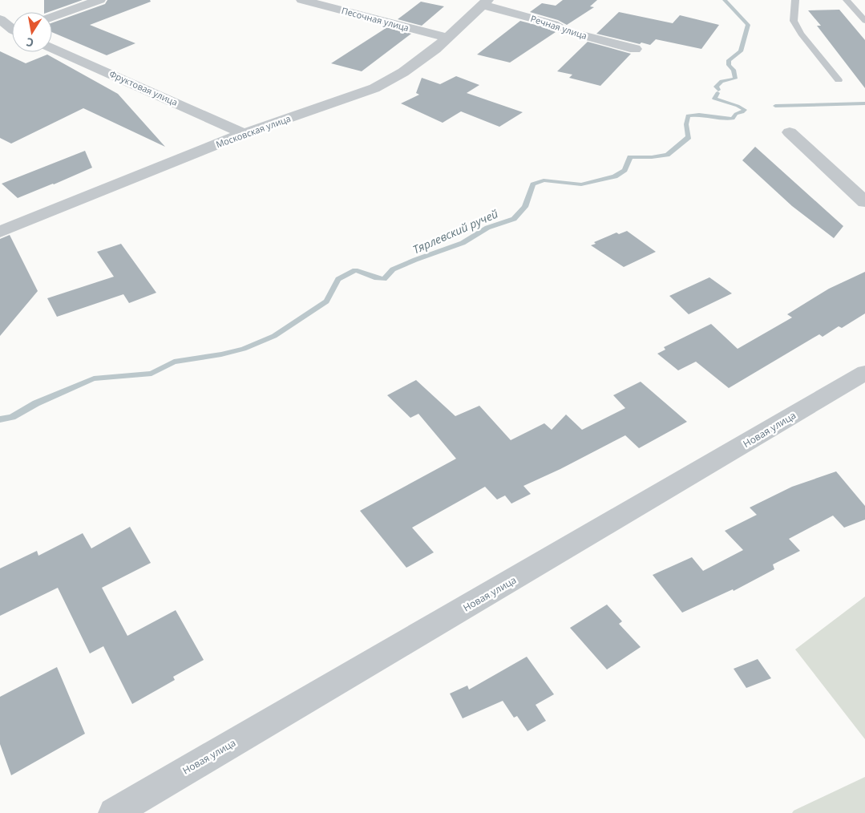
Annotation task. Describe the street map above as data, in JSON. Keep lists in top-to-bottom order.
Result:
{
  "streets": {
    "street": [
      "Песочная улица",
      "Речная улица",
      "Фруктовая улица",
      "Московская улица",
      "Новая улица"
    ]
  },
  "crossings": [
    ["Песочная улица", "Московская улица"],
    ["Речная улица", "Московская улица"],
    ["Фруктовая улица", "Московская улица"]
  ],
  "water": ["Тярлевский ручей"],
  "north": "bottom"
}
